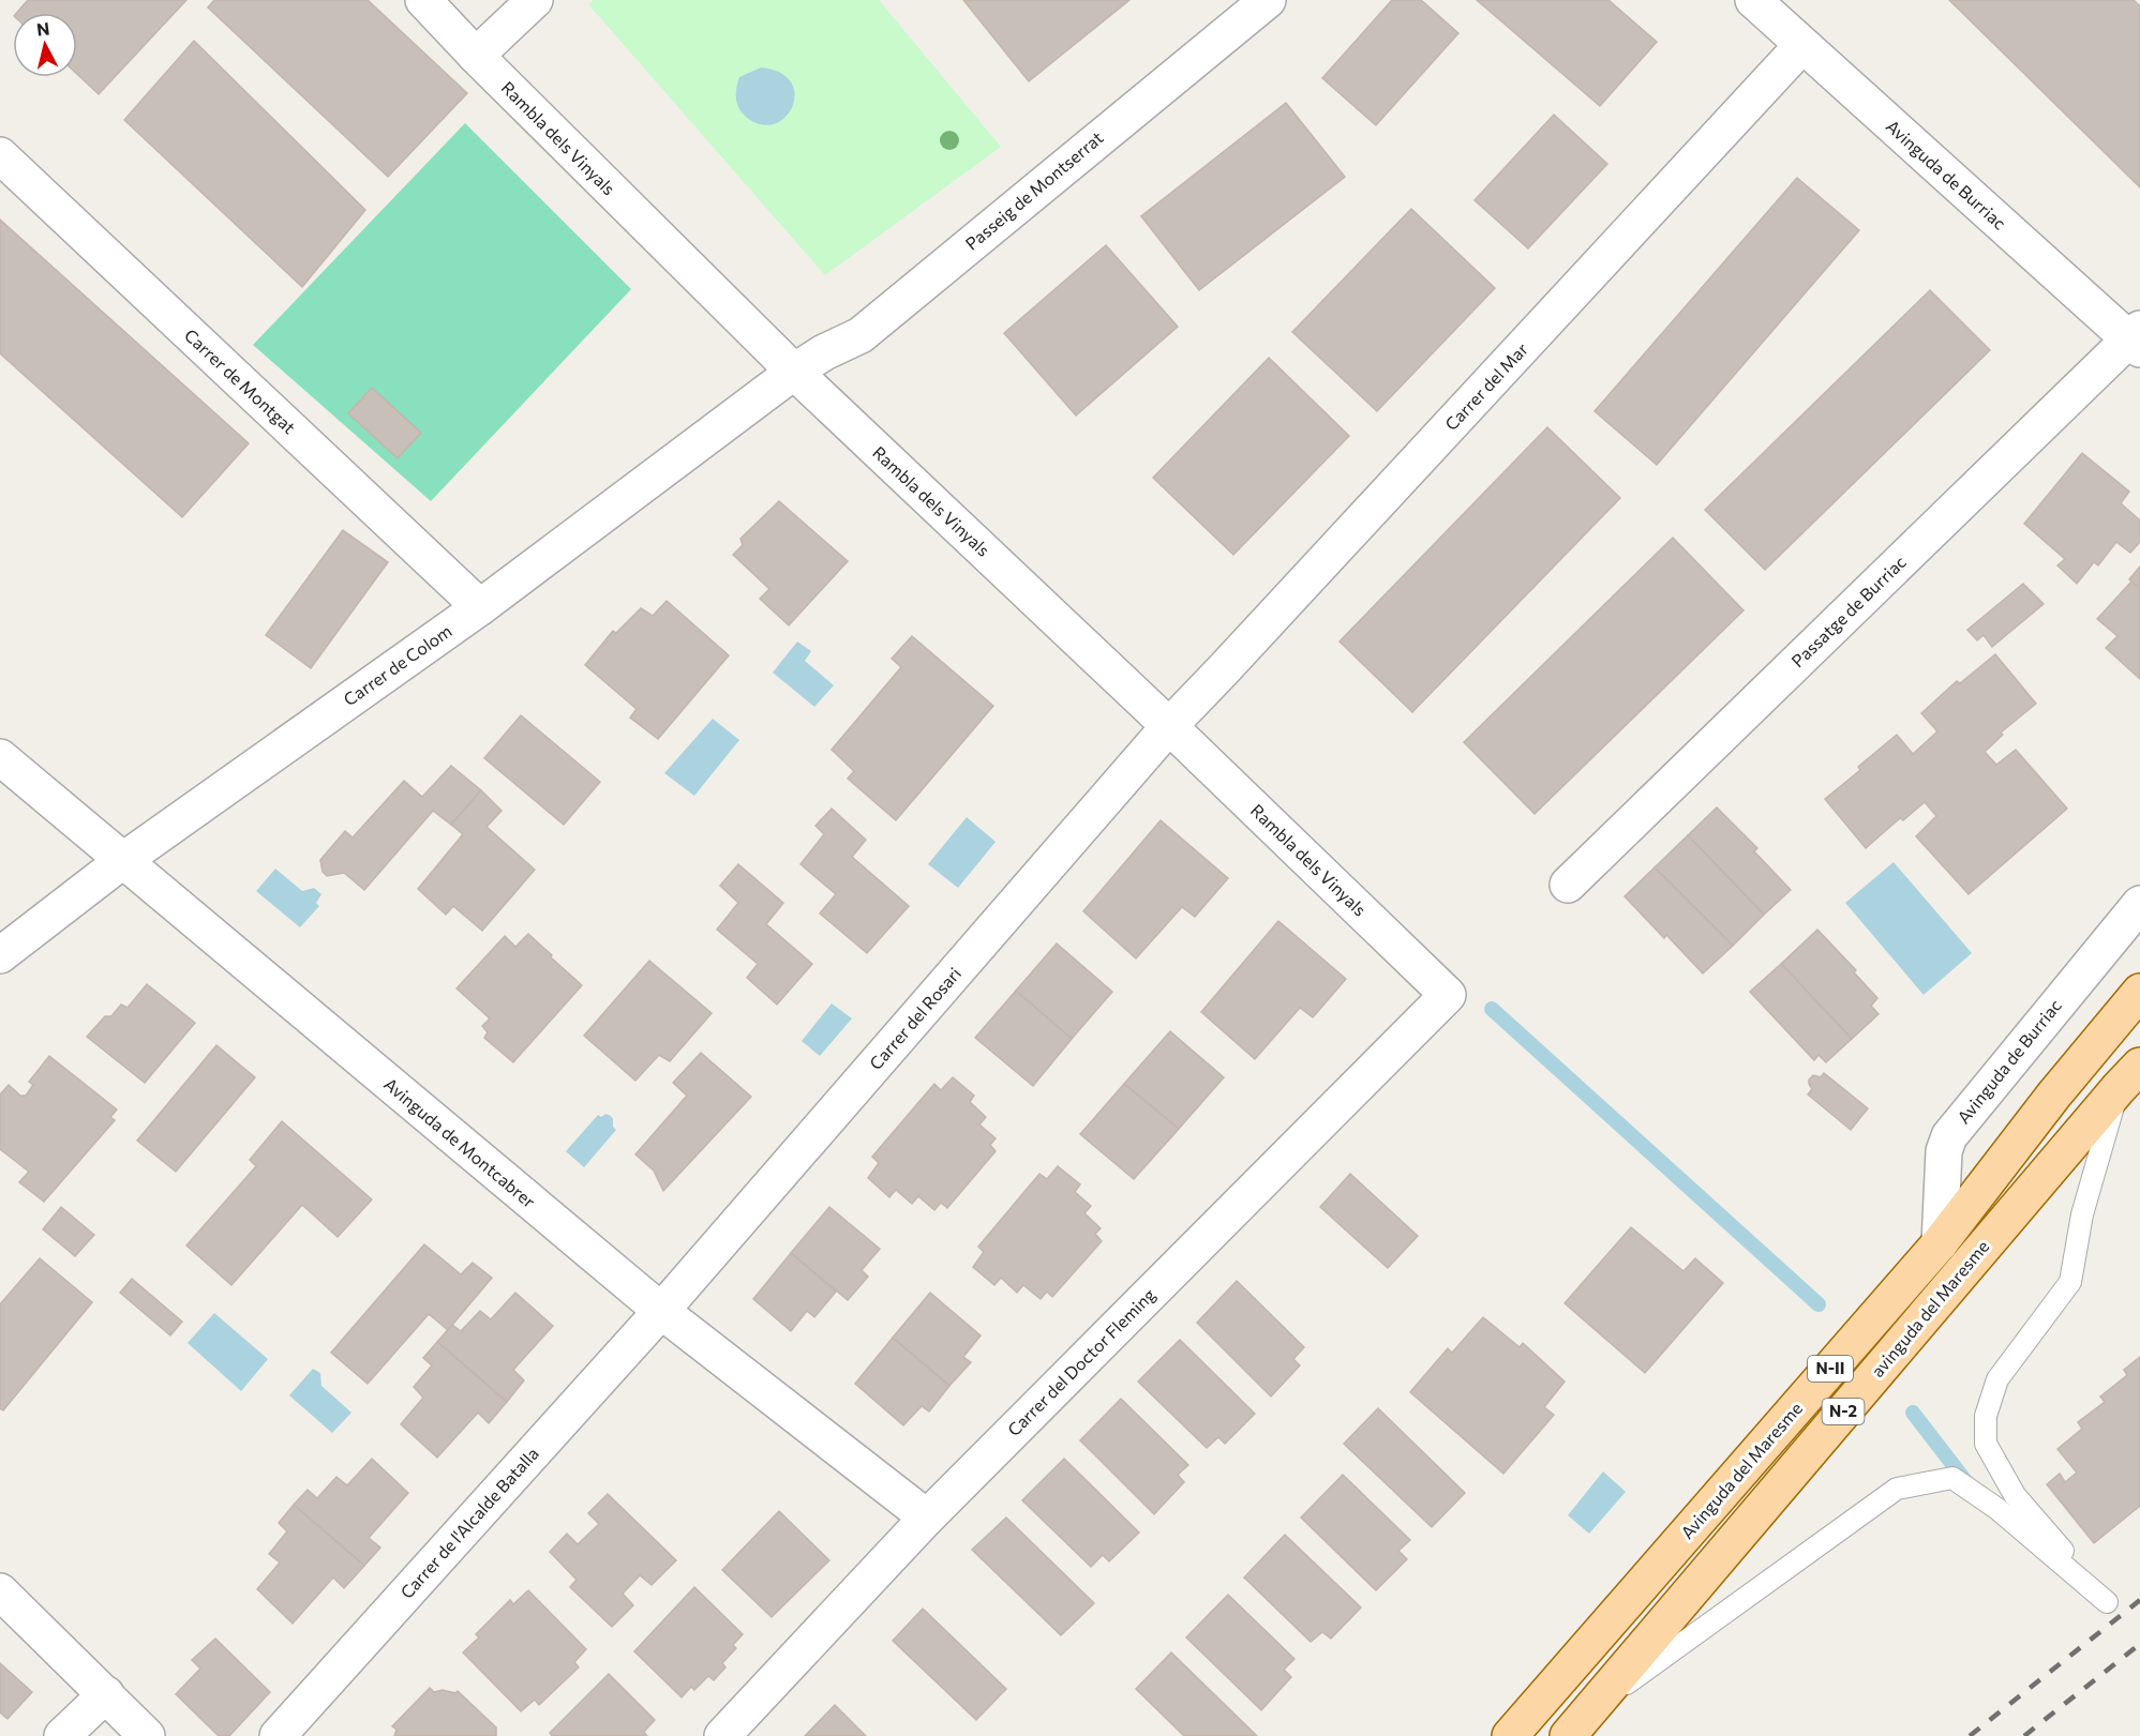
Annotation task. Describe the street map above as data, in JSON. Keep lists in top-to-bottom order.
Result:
{
  "streets": {
    "main road": [
      "avinguda del Maresme",
      "N-II",
      "N-2",
      "Avinguda del Maresme"
    ],
    "street": [
      "Rambla dels Vinyals",
      "Avinguda de Burriac",
      "Passeig de Montserrat",
      "Carrer de Montgat",
      "Carrer del Mar",
      "Passatge de Burriac",
      "Carrer de Colom",
      "Carrer del Rosari",
      "Avinguda de Montcabrer",
      "Carrer del Doctor Fleming",
      "Carrer de l'Alcalde Batalla"
    ]
  },
  "crossings": [
    ["Rambla dels Vinyals", "Passeig de Montserrat"],
    ["Rambla dels Vinyals", "Carrer del Mar"],
    ["Rambla dels Vinyals", "Carrer de Colom"],
    ["Rambla dels Vinyals", "Carrer del Rosari"],
    ["Rambla dels Vinyals", "Carrer del Doctor Fleming"],
    ["Avinguda de Burriac", "Carrer del Mar"],
    ["Avinguda de Burriac", "Passatge de Burriac"],
    ["Avinguda de Burriac", "Avinguda del Maresme"],
    ["Passeig de Montserrat", "Carrer de Colom"],
    ["Carrer de Montgat", "Carrer de Colom"],
    ["Carrer del Mar", "Carrer del Rosari"],
    ["Carrer de Colom", "Avinguda de Montcabrer"],
    ["Carrer del Rosari", "Avinguda de Montcabrer"],
    ["Carrer del Rosari", "Carrer de l'Alcalde Batalla"],
    ["Avinguda de Montcabrer", "Carrer del Doctor Fleming"],
    ["Avinguda de Montcabrer", "Carrer de l'Alcalde Batalla"]
  ],
  "north": "top"
}
